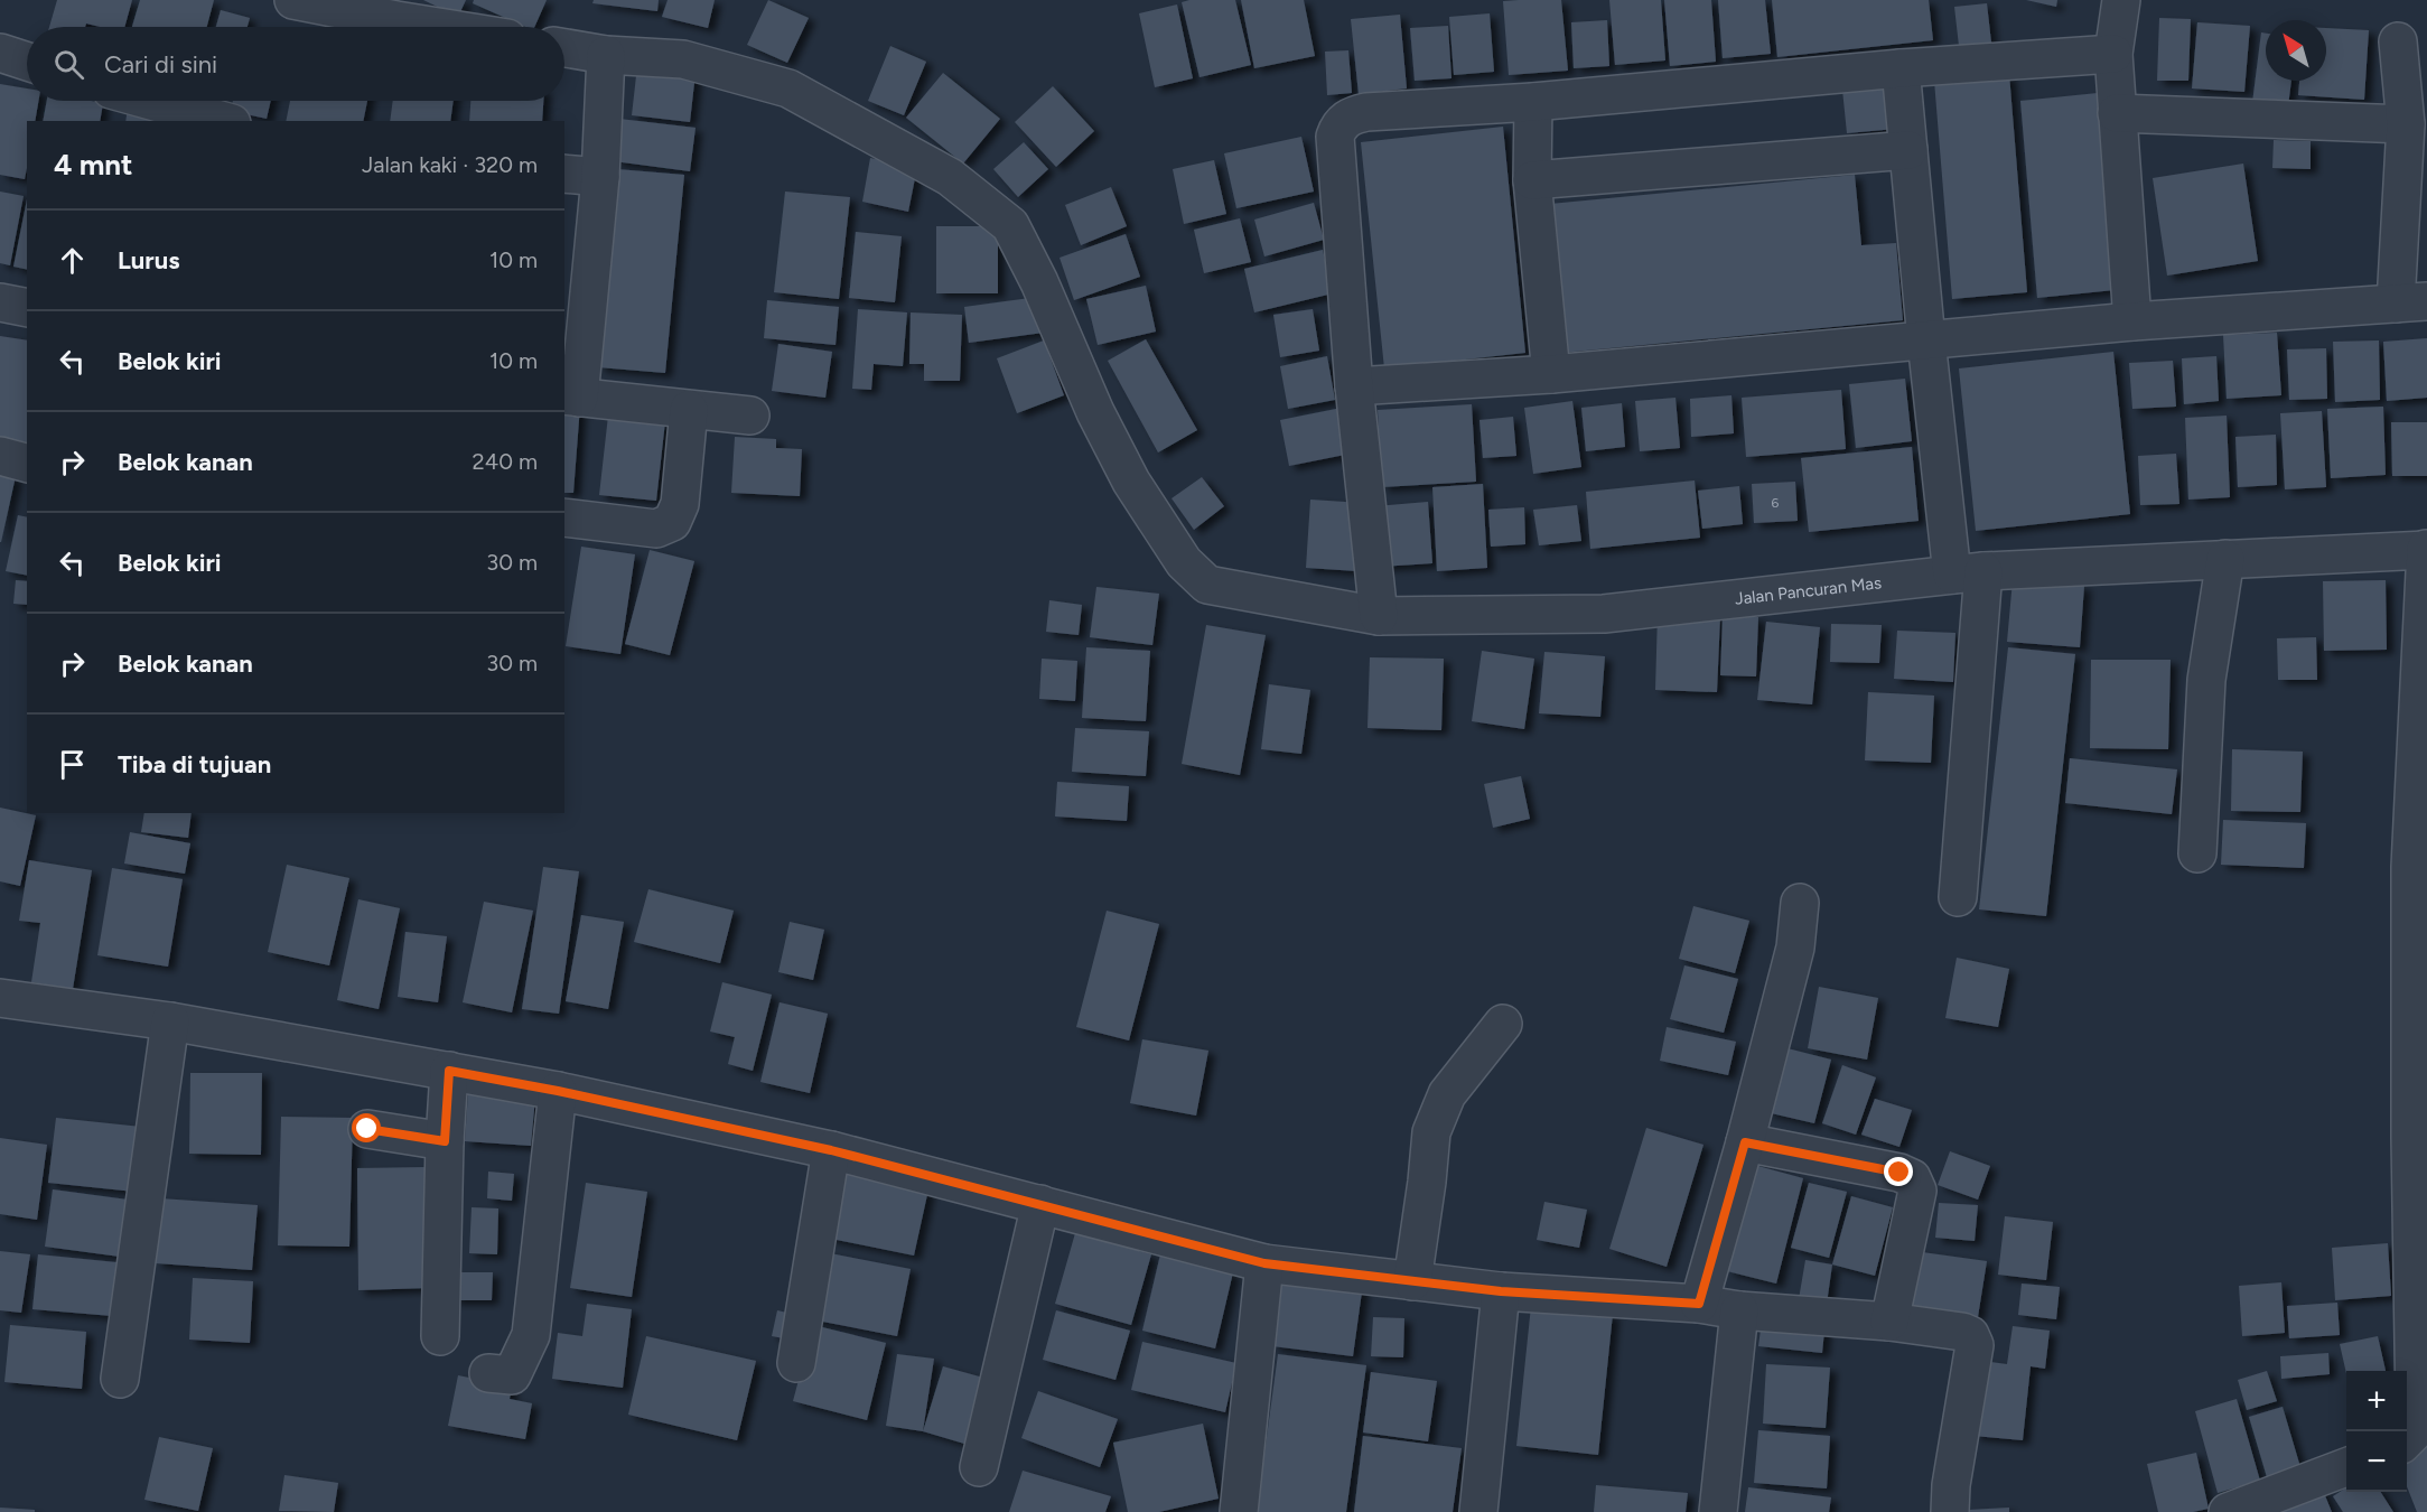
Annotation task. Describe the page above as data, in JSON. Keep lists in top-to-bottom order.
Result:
{
  "streets": {
    "street": ["Jalan Pancuran Mas"]
  },
  "house_numbers": ["6"],
  "north": "top left",
  "page": {
    "search": "Cari di sini",
    "heading": ["4 mnt", "Jalan kaki · 320 m"],
    "list": [
      ["Lurus", "10 m"],
      ["Belok kiri", "10 m"],
      ["Belok kanan", "240 m"],
      ["Belok kiri", "30 m"],
      ["Belok kanan", "30 m"],
      "Tiba di tujuan"
    ],
    "map_buttons": ["+", "−"]
  }
}
